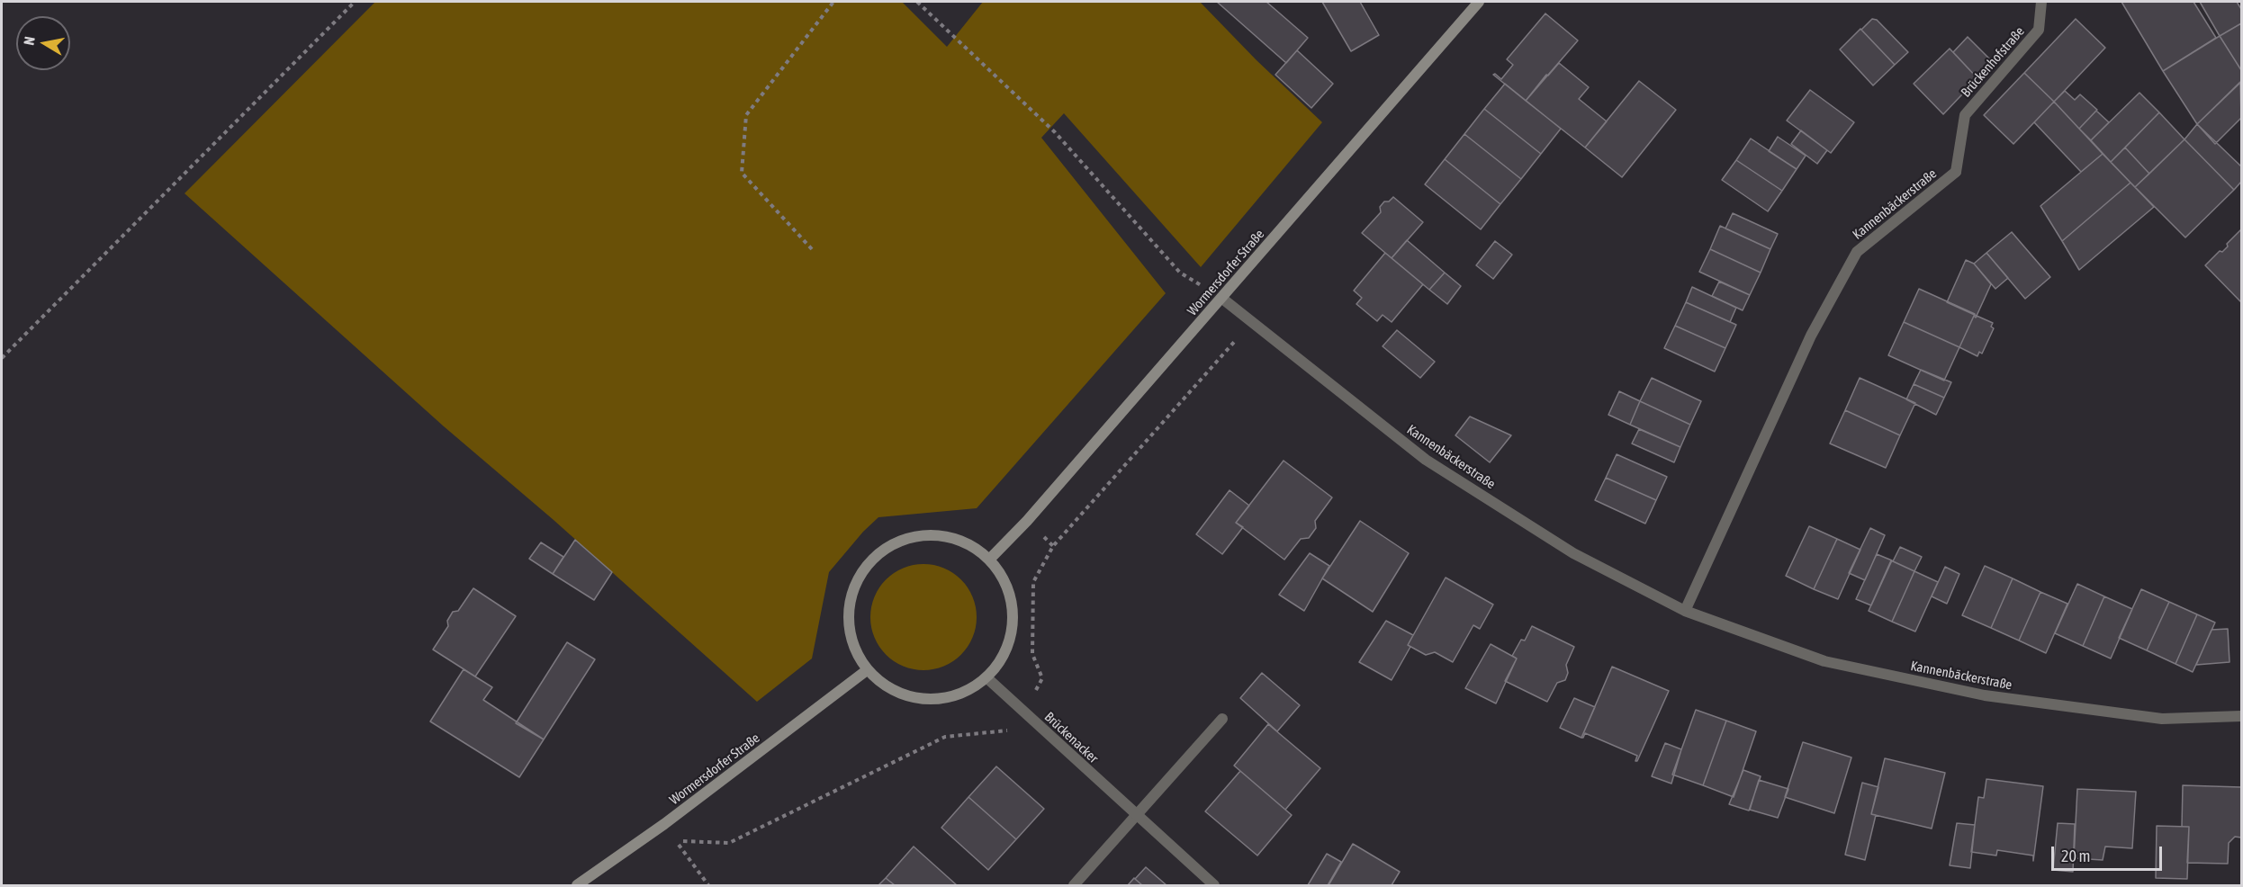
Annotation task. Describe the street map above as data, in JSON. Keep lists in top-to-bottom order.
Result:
{
  "streets": {
    "main road": ["Wormersdorfer Straße"],
    "street": ["Brückenhofstraße", "Kannenbäckerstraße", "Brückenacker"]
  },
  "crossings": [
    ["Brückenhofstraße", "Kannenbäckerstraße"],
    ["Kannenbäckerstraße", "Wormersdorfer Straße"],
    ["Wormersdorfer Straße", "Brückenacker"]
  ],
  "scale_bar": "20 m",
  "north": "left"
}
